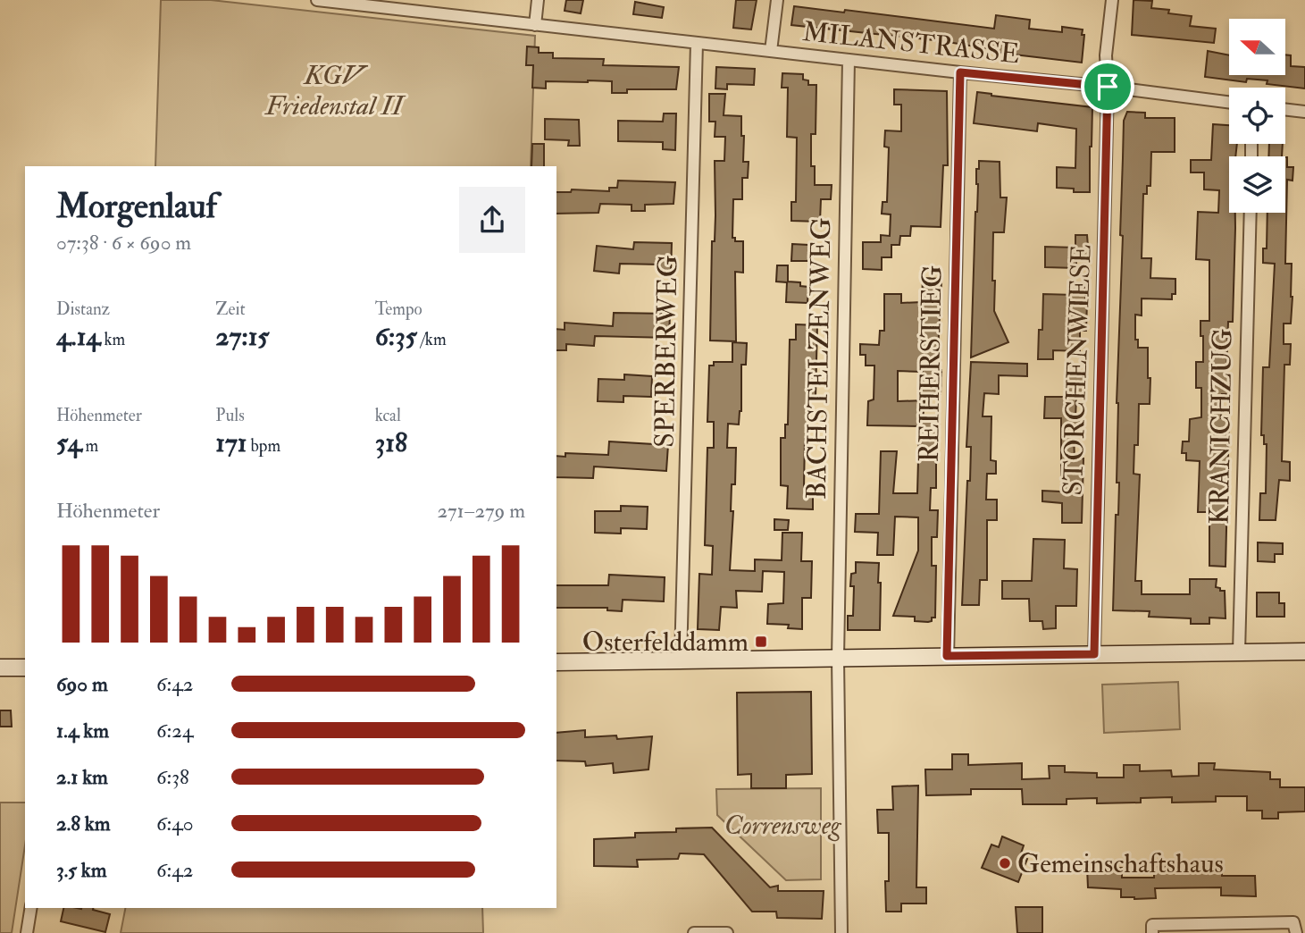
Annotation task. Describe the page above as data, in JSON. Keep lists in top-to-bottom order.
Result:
{
  "streets": {
    "street": [
      "MILANSTRASSE",
      "SPERBERWEG",
      "BACHSTELZENWEG",
      "REIHERSTIEG",
      "STORCHENWIESE",
      "KRANICHZUG"
    ]
  },
  "crossings": [
    ["MILANSTRASSE", "SPERBERWEG"],
    ["MILANSTRASSE", "BACHSTELZENWEG"],
    ["MILANSTRASSE", "REIHERSTIEG"],
    ["MILANSTRASSE", "STORCHENWIESE"]
  ],
  "parks": ["KGV Friedenstal II", "Corrensweg"],
  "places": {
    "transit": ["Osterfelddamm"],
    "other": ["Gemeinschaftshaus"]
  },
  "north": "left",
  "page": {
    "heading": ["Morgenlauf", "07:38 · 6 × 690 m"],
    "stats": [
      ["Distanz", "4.14 km"],
      ["Zeit", "27:15"],
      ["Tempo", "6:35 /km"],
      ["Höhenmeter", "54 m"],
      ["Puls", "171 bpm"],
      ["kcal", "318"]
    ],
    "chart": ["Höhenmeter", "271–279 m"],
    "list": [
      {
        "name": "690 m",
        "note": "6:42"
      },
      {
        "name": "1.4 km",
        "note": "6:24"
      },
      {
        "name": "2.1 km",
        "note": "6:38"
      },
      {
        "name": "2.8 km",
        "note": "6:40"
      },
      {
        "name": "3.5 km",
        "note": "6:42"
      }
    ]
  }
}
